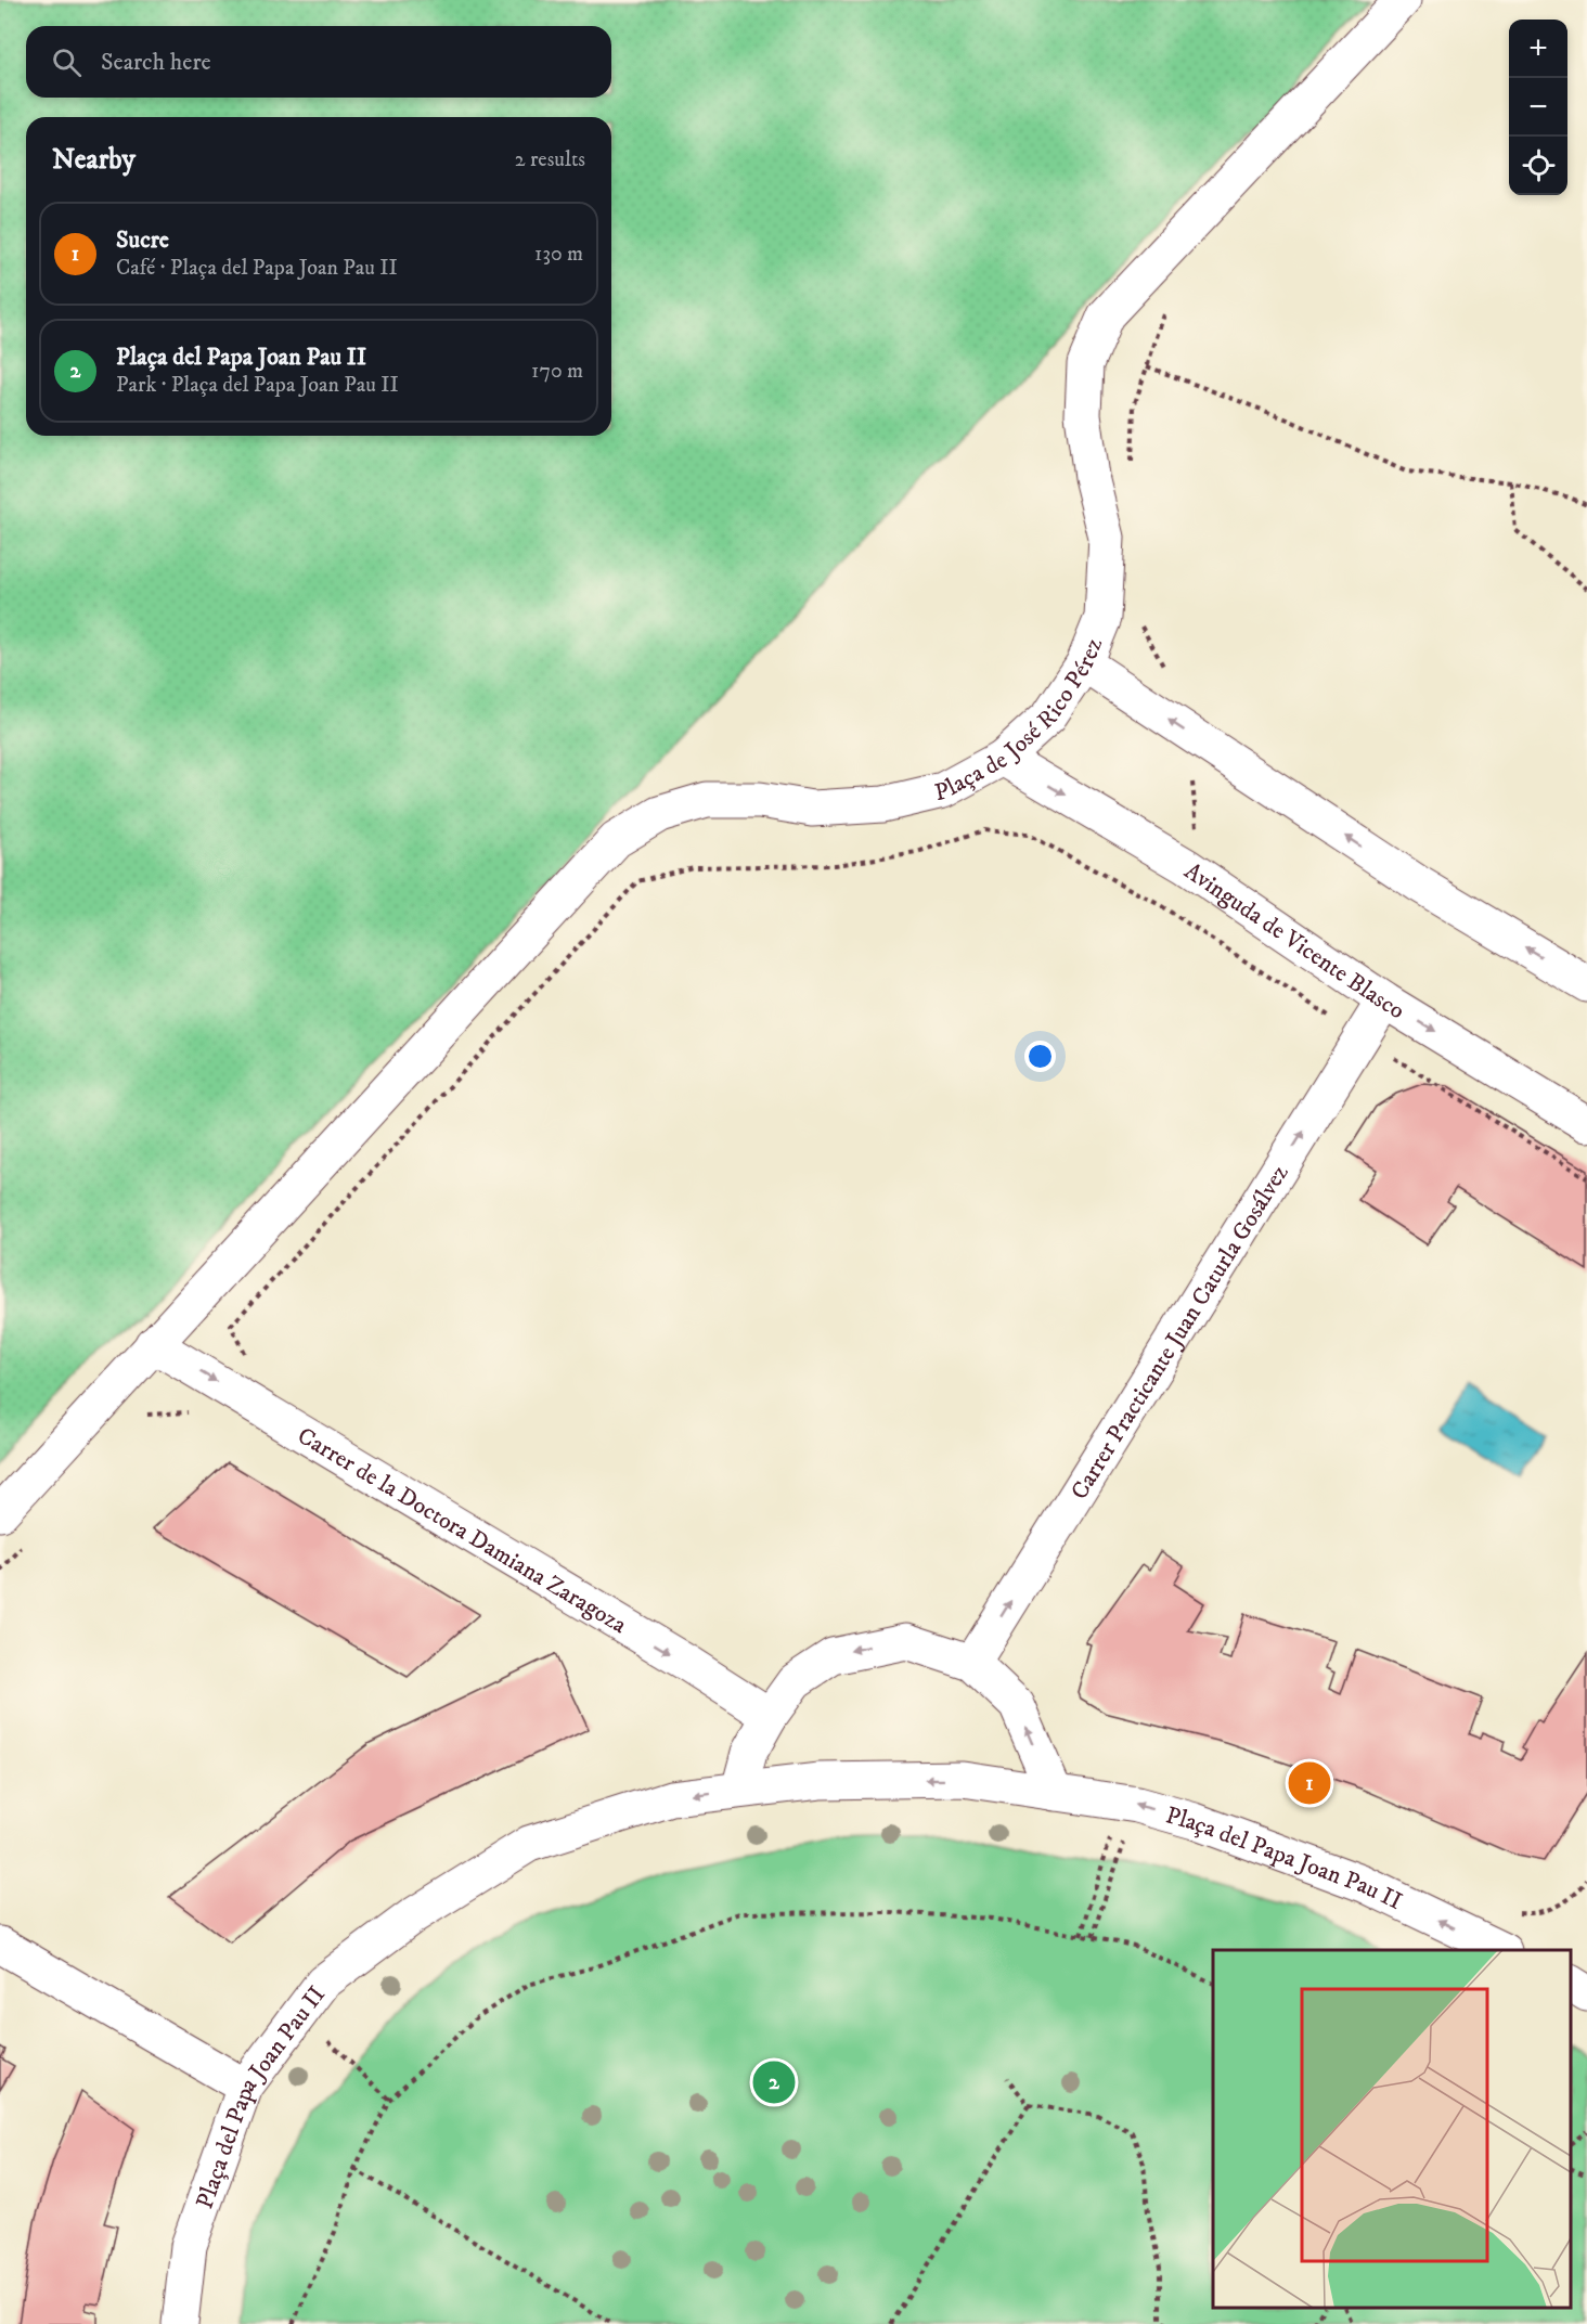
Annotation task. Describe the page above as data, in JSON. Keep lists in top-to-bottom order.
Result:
{
  "streets": {
    "street": [
      "Plaça de José Rico Pérez",
      "Avinguda de Vicente Blasco",
      "Carrer Practicante Juan Caturla Gosálvez",
      "Carrer de la Doctora Damiana Zaragoza",
      "Plaça del Papa Joan Pau II"
    ]
  },
  "crossings": [
    ["Plaça de José Rico Pérez", "Avinguda de Vicente Blasco"],
    ["Plaça de José Rico Pérez", "Carrer de la Doctora Damiana Zaragoza"],
    ["Avinguda de Vicente Blasco", "Carrer Practicante Juan Caturla Gosálvez"]
  ],
  "one_way": ["Carrer Practicante Juan Caturla Gosálvez", "Carrer de la Doctora Damiana Zaragoza", "Plaça del Papa Joan Pau II"],
  "page": {
    "map_buttons": ["+", "−"],
    "search": "Search here",
    "heading": ["Nearby", "2 results"],
    "list": [
      {
        "mark": "1",
        "name": "Sucre",
        "note": "Café · Plaça del Papa Joan Pau II",
        "value": "130 m"
      },
      {
        "mark": "2",
        "name": "Plaça del Papa Joan Pau II",
        "note": "Park · Plaça del Papa Joan Pau II",
        "value": "170 m"
      }
    ],
    "pins": ["1", "2"]
  }
}
